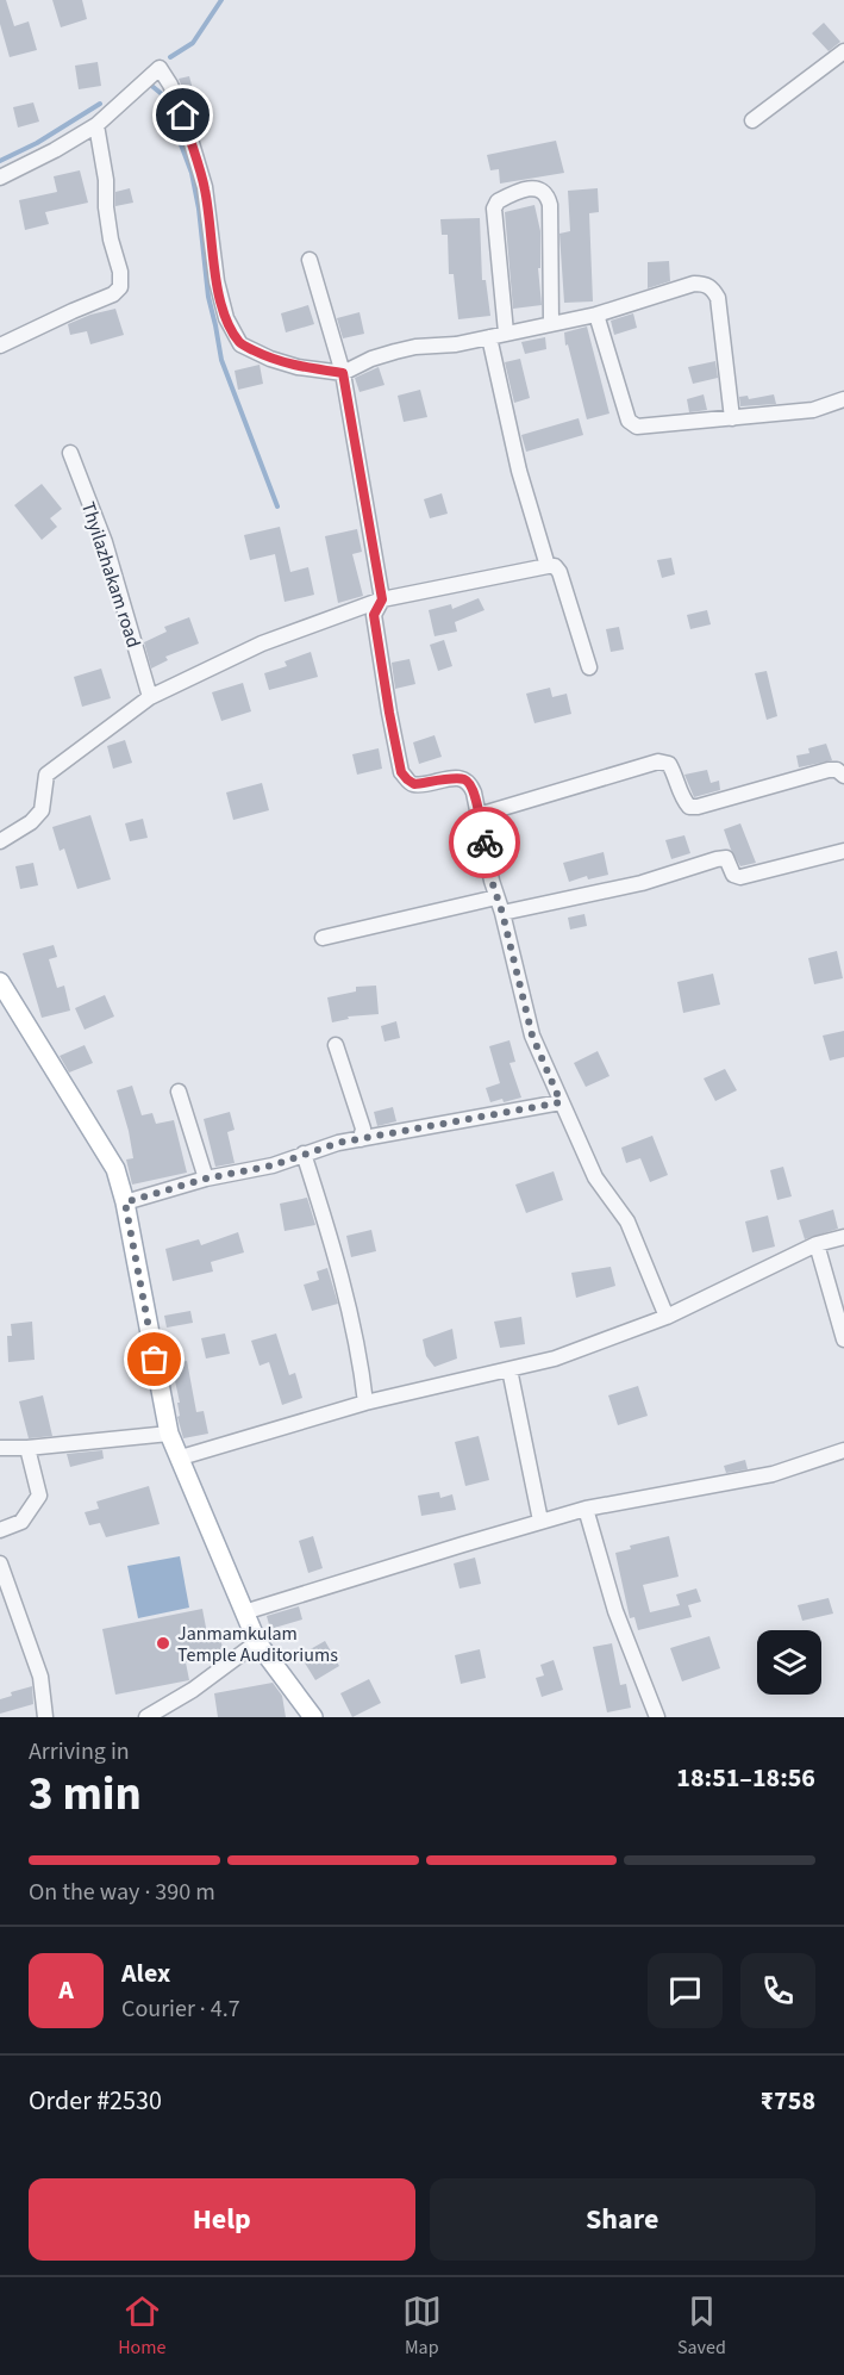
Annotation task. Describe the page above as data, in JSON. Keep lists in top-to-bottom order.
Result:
{
  "streets": {
    "street": ["Thyilazhakam road"]
  },
  "places": ["Janmamkulam Temple Auditoriums"],
  "page": {
    "heading": ["3 min", "Arriving in", "18:51–18:56"],
    "panel": [
      "Alex",
      "Courier · 4.7",
      "Order #2530",
      "₹758"
    ],
    "bar": "On the way · 390 m",
    "round": "A",
    "buttons": ["Help", "Share"],
    "tabs": ["Home", "Map", "Saved"]
  }
}
